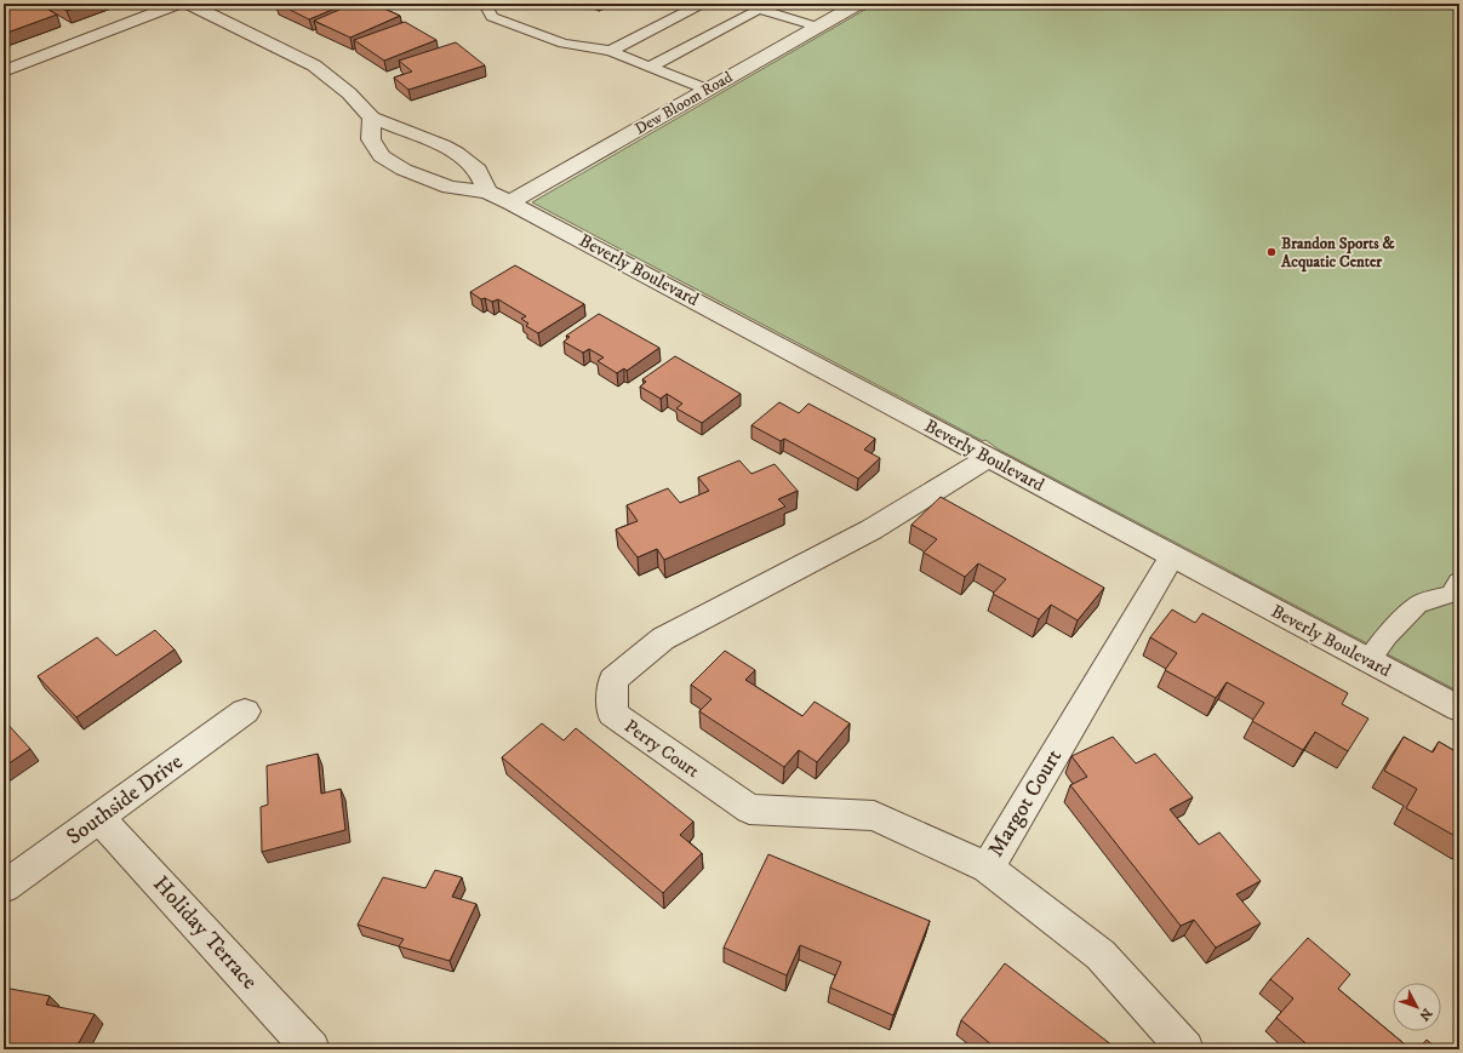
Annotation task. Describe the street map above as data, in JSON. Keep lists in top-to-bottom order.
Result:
{
  "streets": {
    "street": [
      "Dew Bloom Road",
      "Beverly Boulevard",
      "Perry Court",
      "Southside Drive",
      "Margot Court",
      "Holiday Terrace"
    ]
  },
  "crossings": [
    ["Dew Bloom Road", "Beverly Boulevard"],
    ["Beverly Boulevard", "Perry Court"],
    ["Beverly Boulevard", "Margot Court"],
    ["Perry Court", "Margot Court"],
    ["Southside Drive", "Holiday Terrace"]
  ],
  "places": ["Brandon Sports & Acquatic Center"],
  "north": "bottom right"
}
